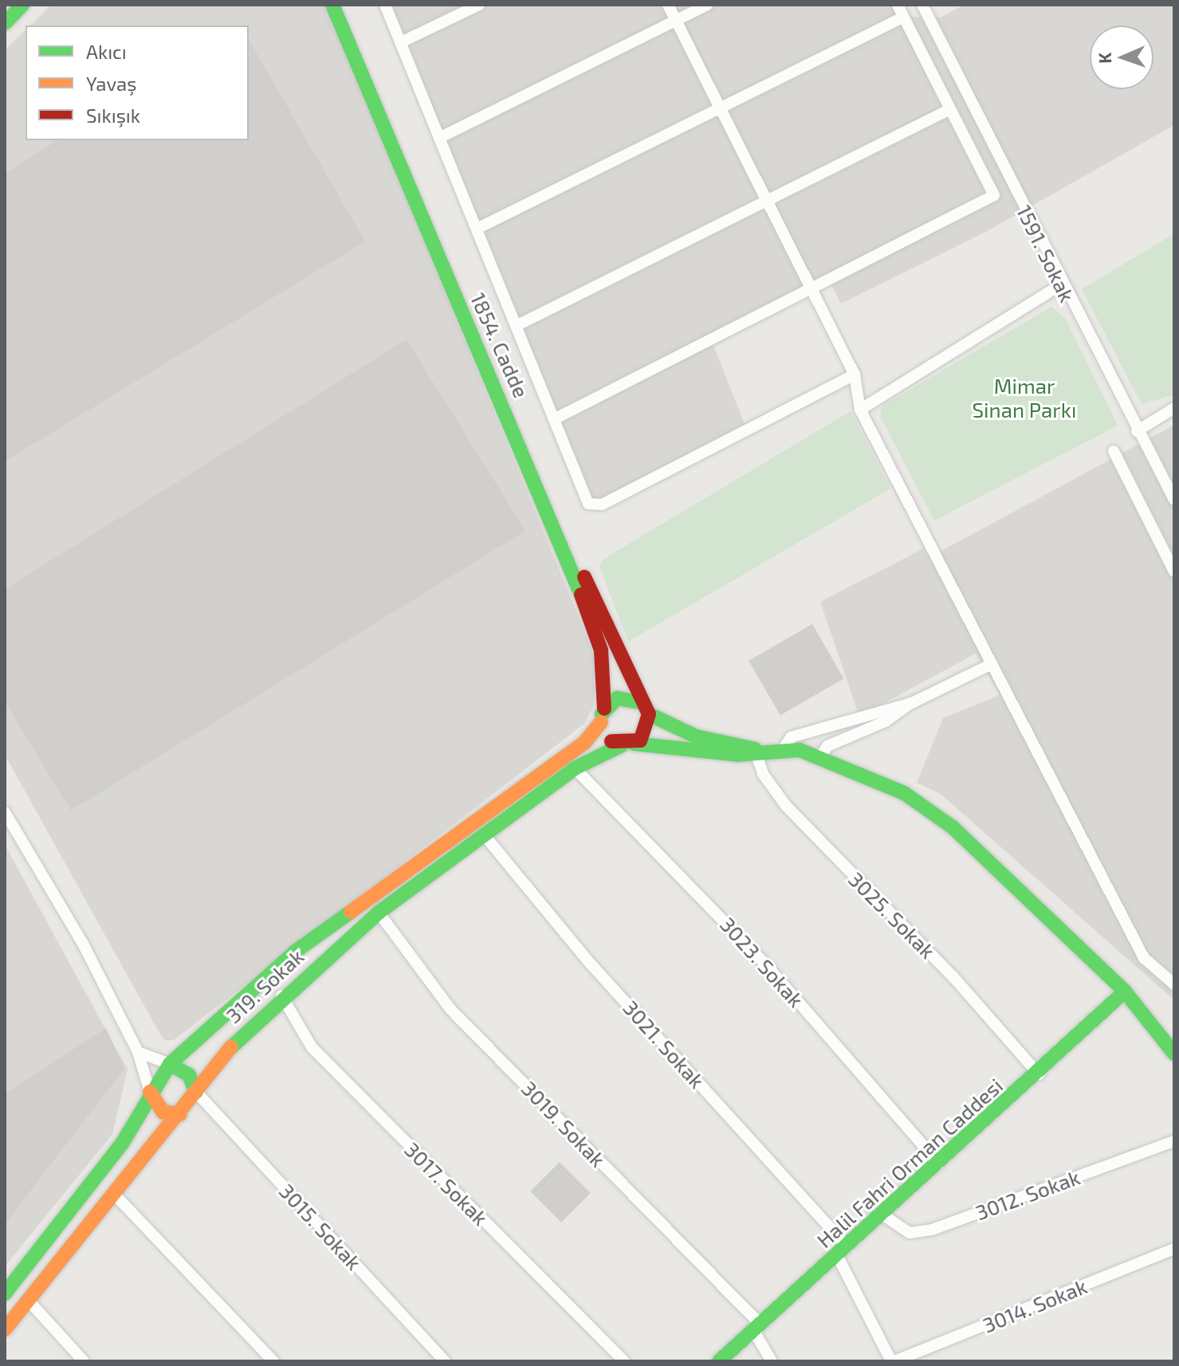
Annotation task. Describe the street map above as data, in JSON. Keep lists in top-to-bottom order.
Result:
{
  "streets": {
    "main road": ["1854. Cadde", "319. Sokak", "Halil Fahri Orman Caddesi"],
    "street": [
      "1591. Sokak",
      "3025. Sokak",
      "3023. Sokak",
      "3021. Sokak",
      "3019. Sokak",
      "3017. Sokak",
      "3012. Sokak",
      "3015. Sokak",
      "3014. Sokak"
    ]
  },
  "crossings": [
    ["1854. Cadde", "319. Sokak"],
    ["3025. Sokak", "Halil Fahri Orman Caddesi"],
    ["3023. Sokak", "319. Sokak"],
    ["3023. Sokak", "Halil Fahri Orman Caddesi"],
    ["319. Sokak", "3021. Sokak"],
    ["319. Sokak", "3019. Sokak"],
    ["319. Sokak", "3017. Sokak"],
    ["319. Sokak", "3015. Sokak"],
    ["3021. Sokak", "Halil Fahri Orman Caddesi"],
    ["3021. Sokak", "3014. Sokak"],
    ["3019. Sokak", "Halil Fahri Orman Caddesi"],
    ["Halil Fahri Orman Caddesi", "3012. Sokak"]
  ],
  "parks": ["Mimar Sinan Parkı"],
  "legend": ["Akıcı", "Yavaş", "Sıkışık"],
  "north": "left"
}
